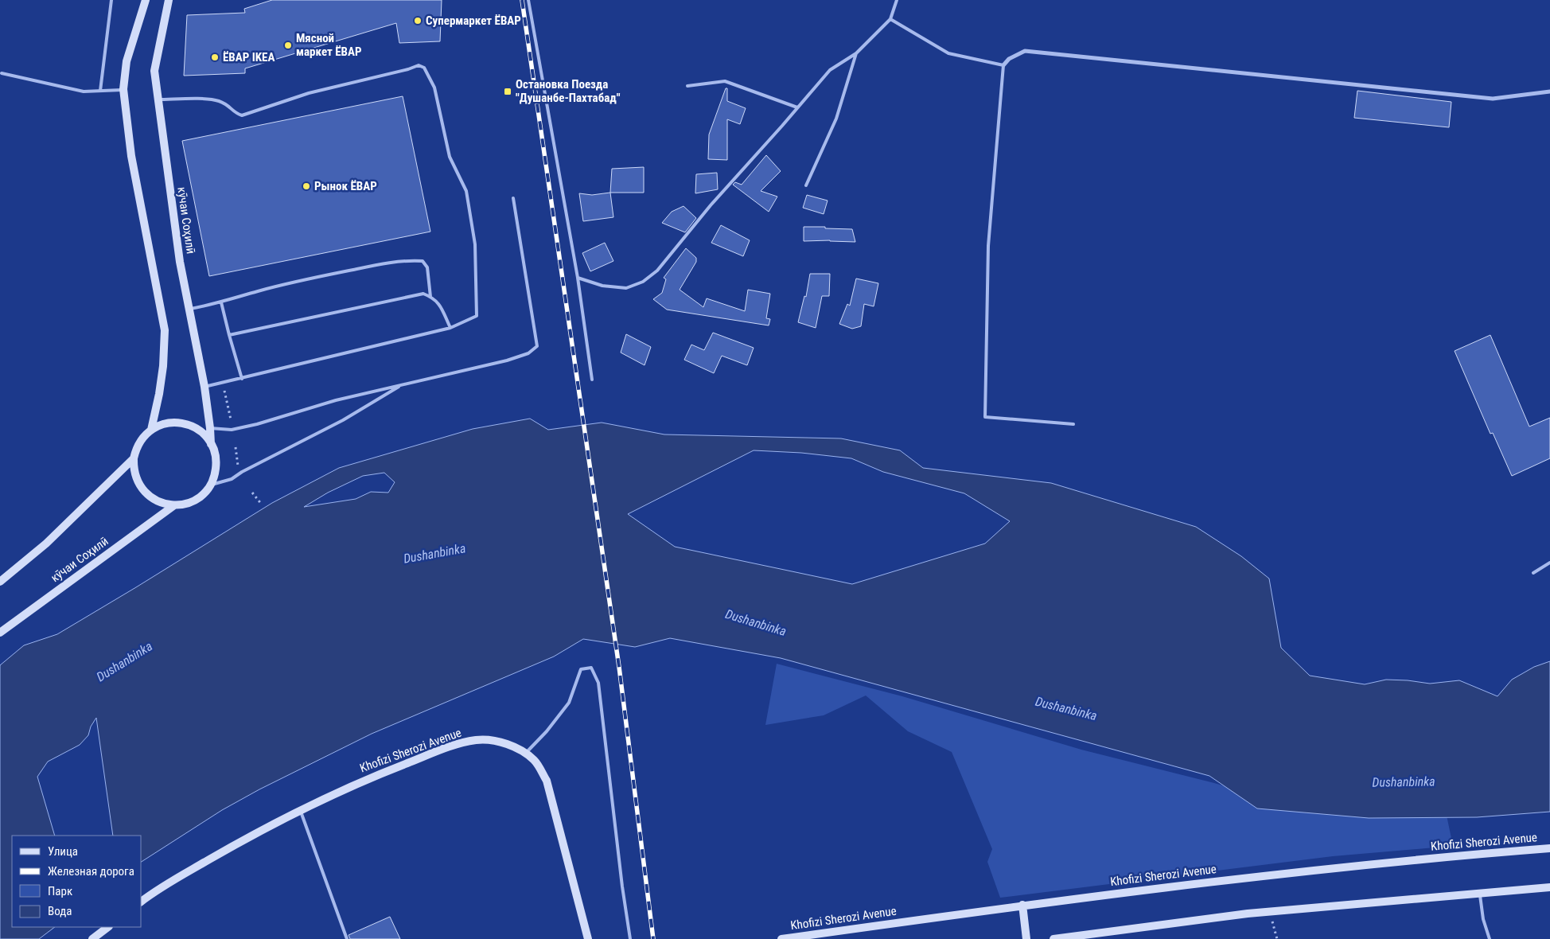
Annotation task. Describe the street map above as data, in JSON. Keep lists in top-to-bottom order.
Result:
{
  "streets": {
    "main road": ["кӯчаи Соҳилӣ", "Khofizi Sherozi Avenue"]
  },
  "water": ["Dushanbinka"],
  "places": {
    "other": [
      "Супермаркет ЁВАР",
      "Мясной маркет ЁВАР",
      "ЁВАР IKEA",
      "Рынок ЁВАР"
    ],
    "transit": ["Остановка Поезда \"Душанбе-Пахтабад\""]
  },
  "legend": [
    "Улица",
    "Железная дорога",
    "Парк",
    "Вода"
  ]
}
